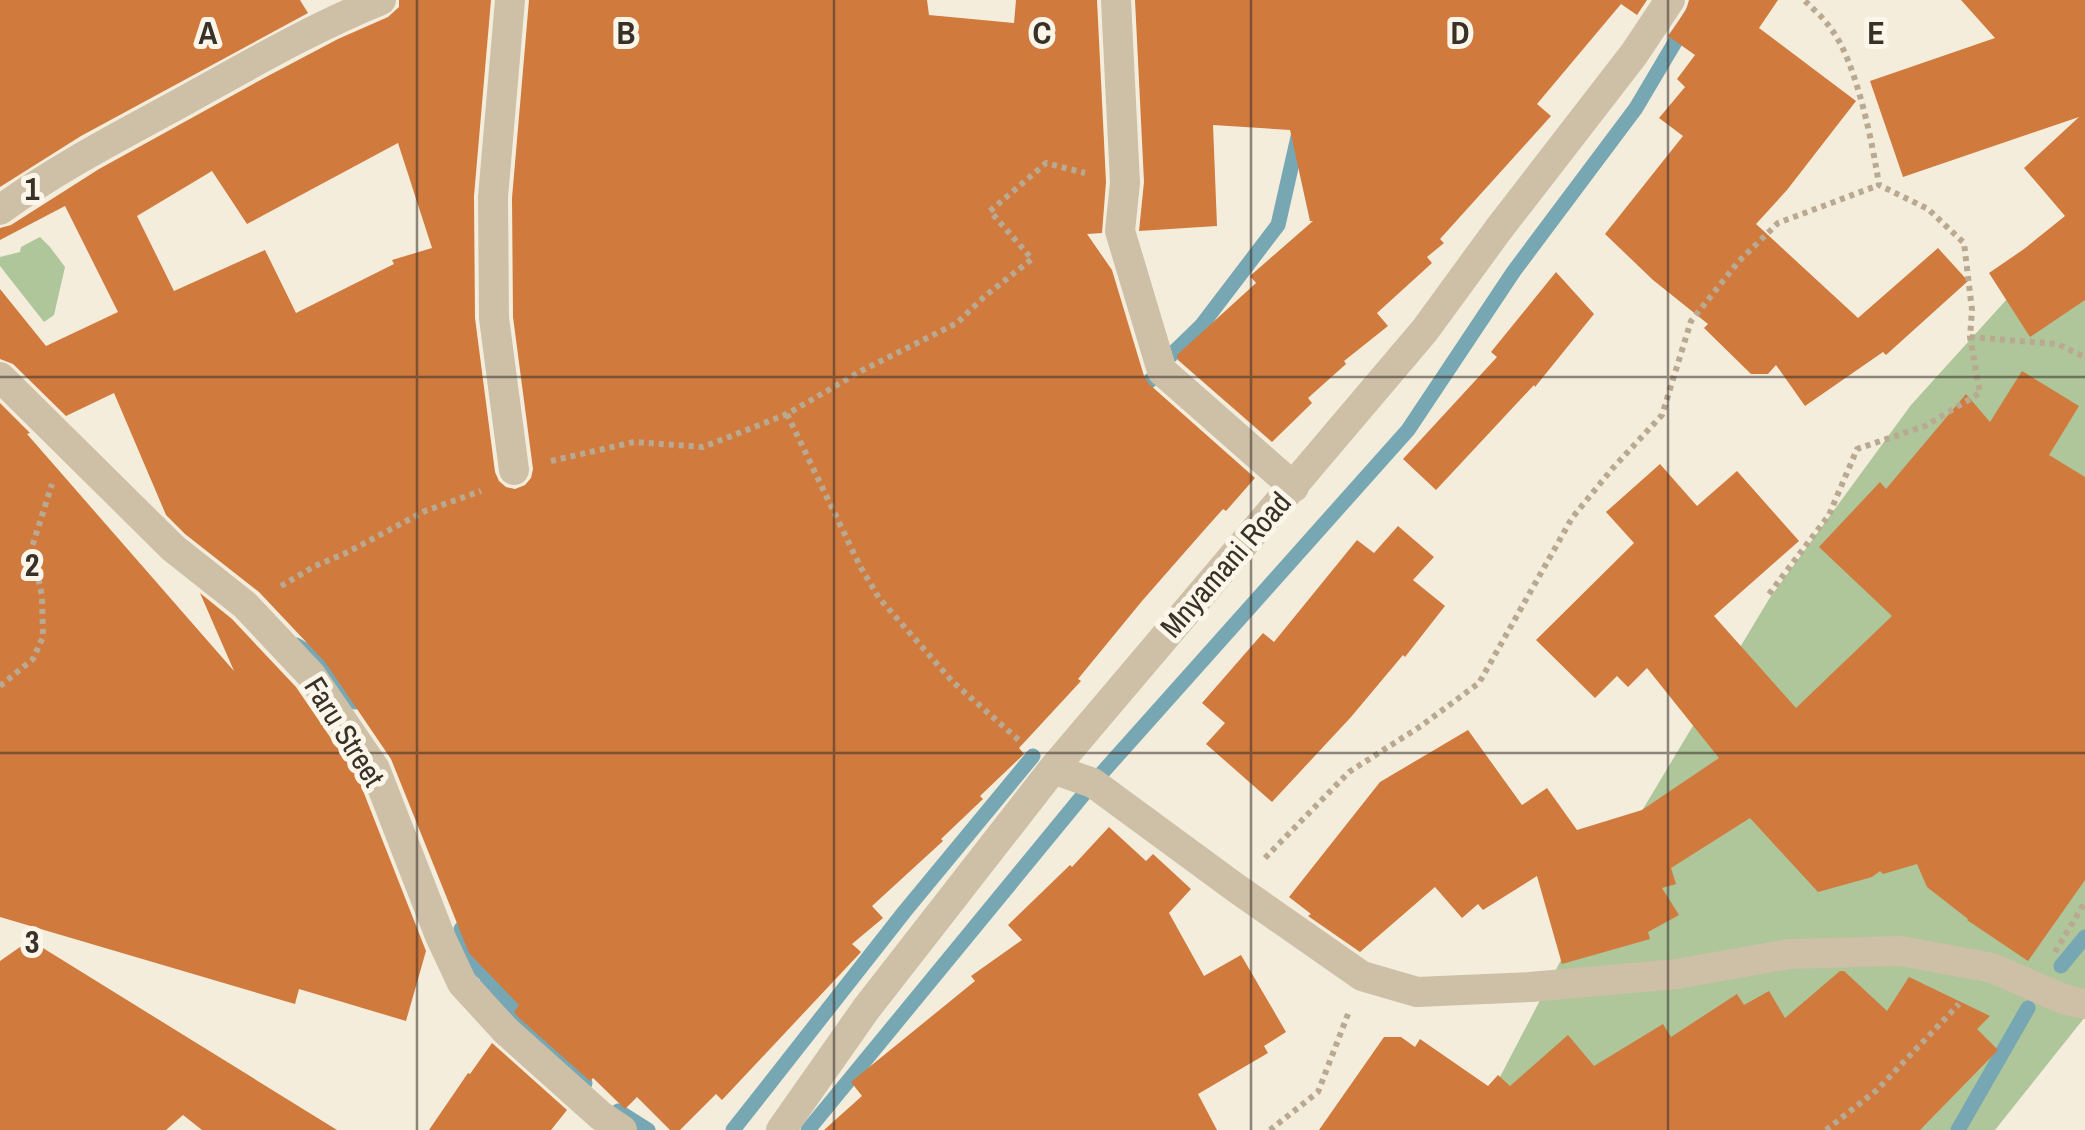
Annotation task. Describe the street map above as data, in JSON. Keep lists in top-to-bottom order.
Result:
{
  "streets": {
    "street": ["Mnyamani Road", "Faru Street"]
  },
  "grid": {
    "columns": [
      "A",
      "B",
      "C",
      "D",
      "E"
    ],
    "rows": ["1", "2", "3"]
  }
}
